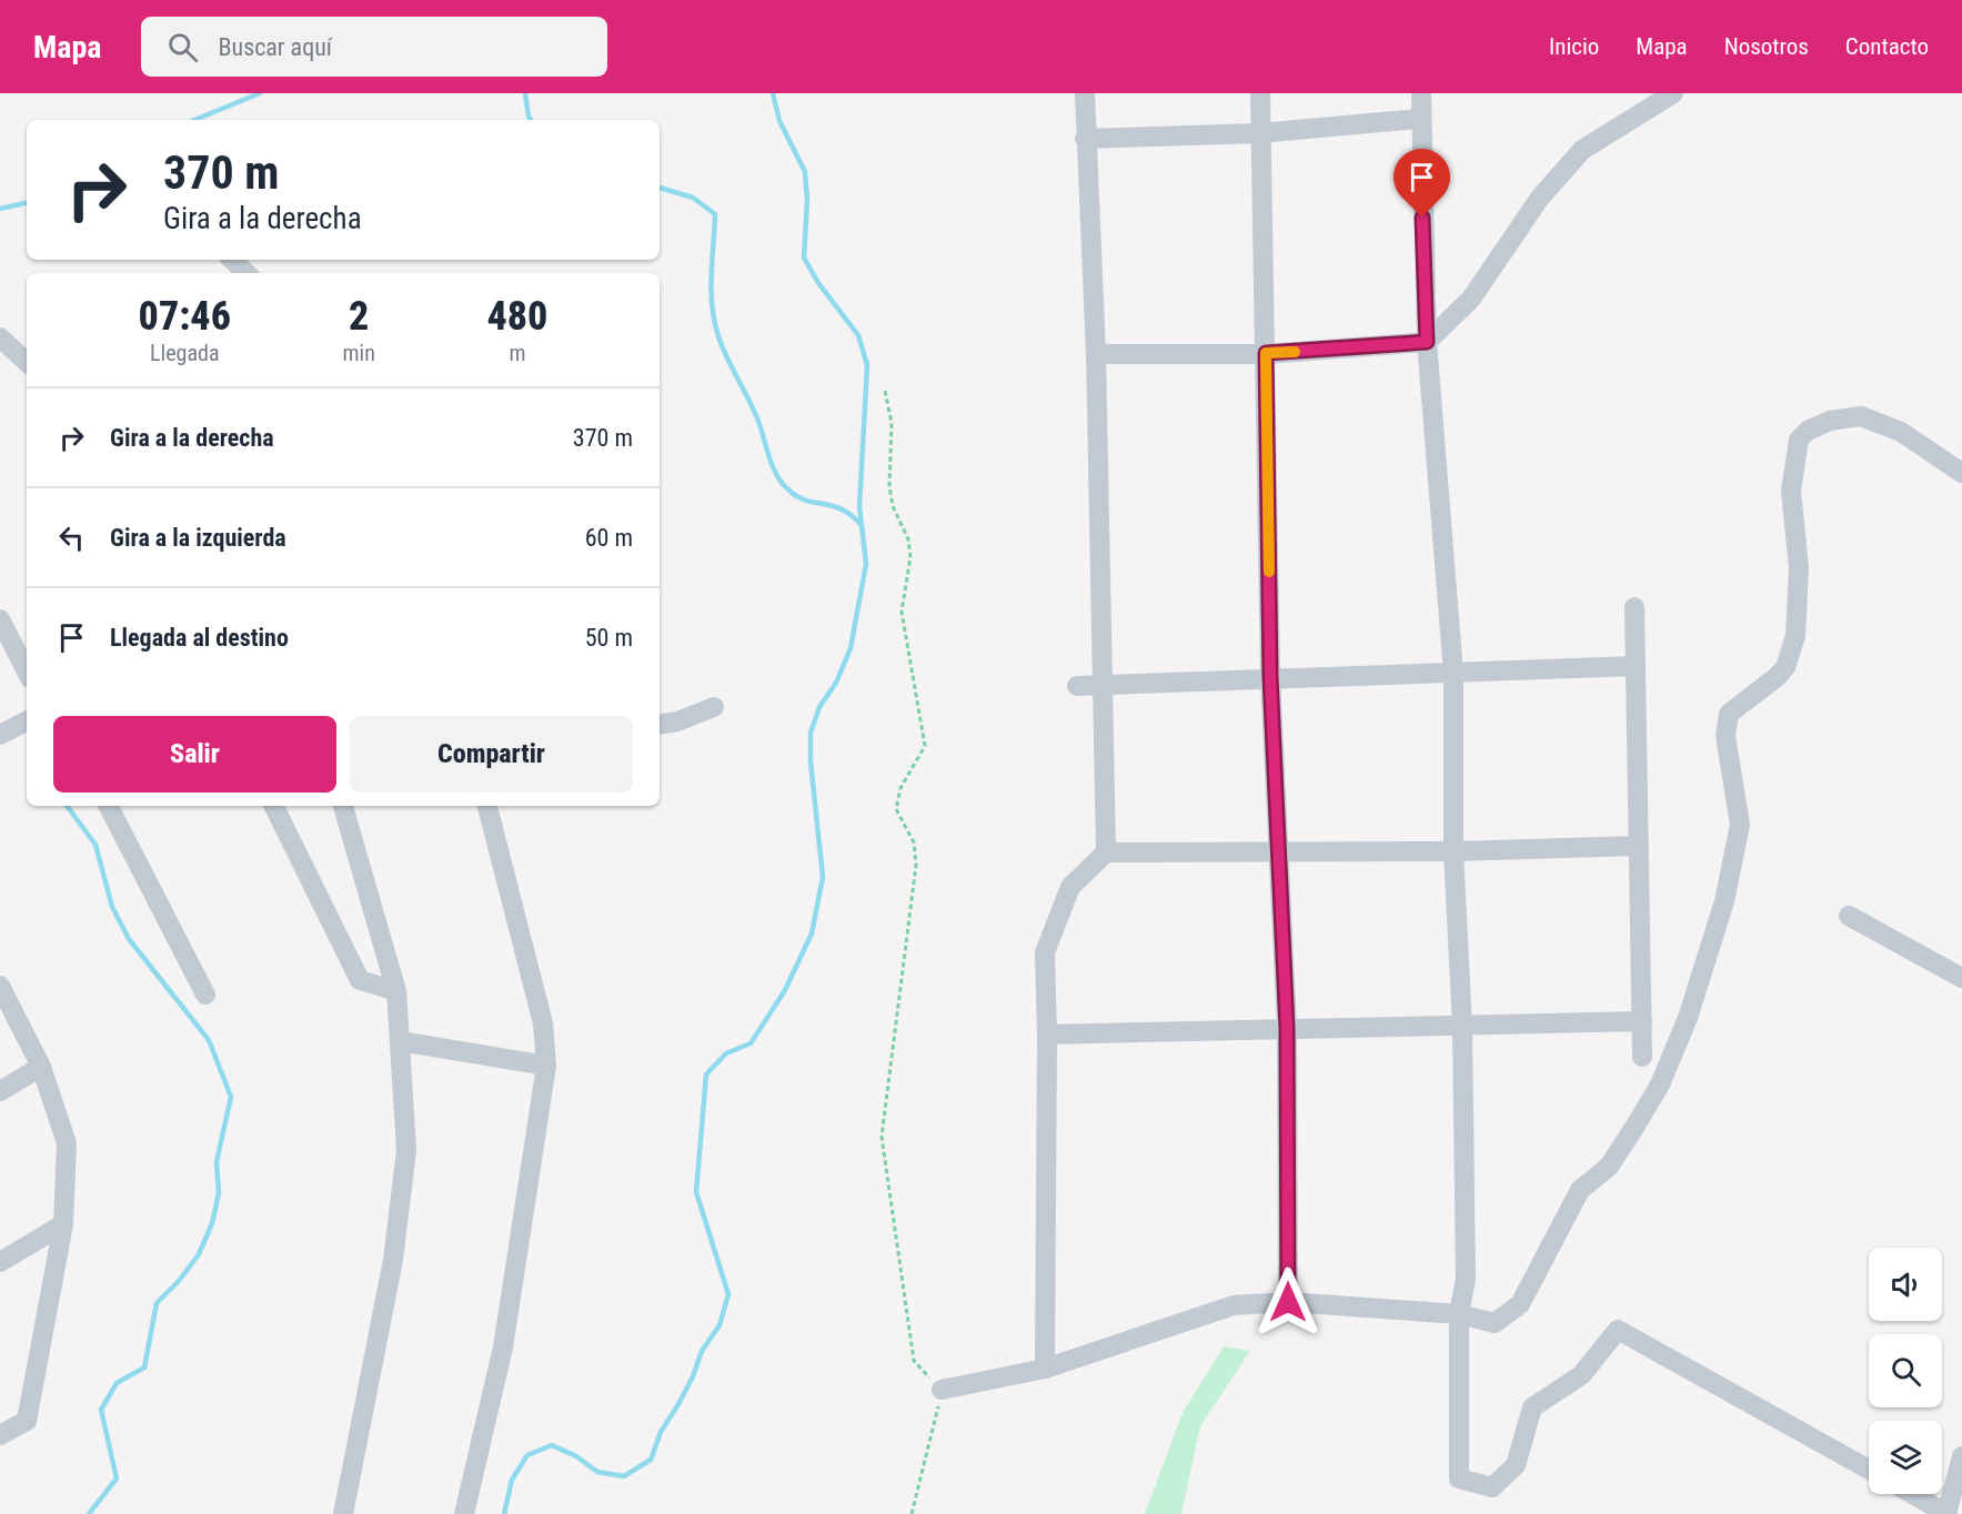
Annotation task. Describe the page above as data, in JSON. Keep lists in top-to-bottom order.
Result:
{
  "page": {
    "header": "Mapa",
    "search": "Buscar aquí",
    "nav": [
      "Inicio",
      "Mapa",
      "Nosotros",
      "Contacto"
    ],
    "turn": ["370 m", "Gira a la derecha"],
    "eta": [
      "07:46",
      "Llegada",
      "2",
      "min",
      "480",
      "m"
    ],
    "list": [
      {
        "name": "Gira a la derecha",
        "value": "370 m"
      },
      {
        "name": "Gira a la izquierda",
        "value": "60 m"
      },
      {
        "name": "Llegada al destino",
        "value": "50 m"
      }
    ],
    "buttons": ["Salir", "Compartir"]
  }
}
